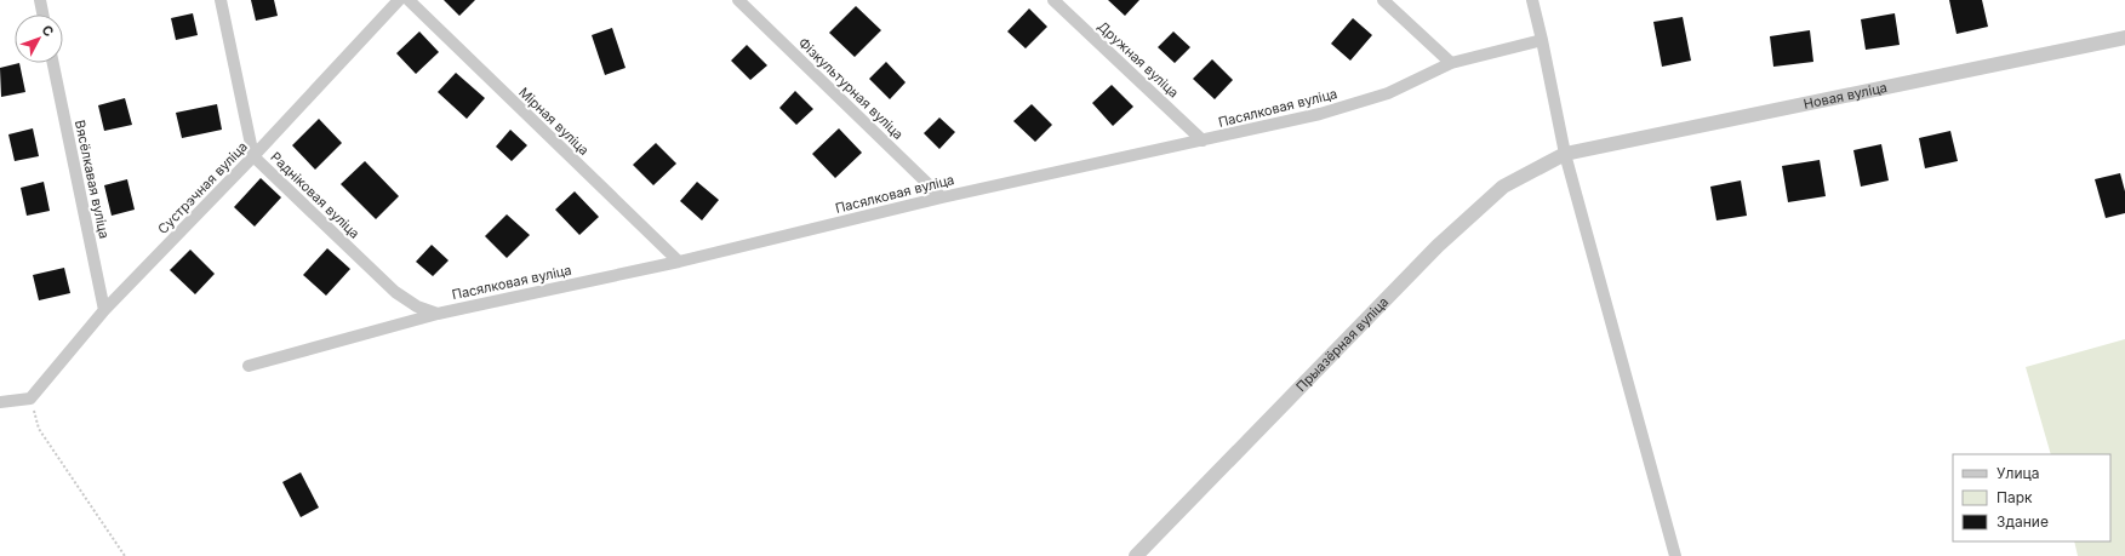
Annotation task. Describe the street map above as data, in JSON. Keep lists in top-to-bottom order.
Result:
{
  "streets": {
    "street": [
      "Дружная вуліца",
      "Фізкультурная вуліца",
      "Новая вуліца",
      "Пасялковая вуліца",
      "Мірная вуліца",
      "Вясёлкавая вуліца",
      "Сустрэчная вуліца",
      "Радніковая вуліца",
      "Прыазёрная вуліца"
    ]
  },
  "crossings": [
    ["Дружная вуліца", "Пасялковая вуліца"],
    ["Фізкультурная вуліца", "Пасялковая вуліца"],
    ["Новая вуліца", "Прыазёрная вуліца"],
    ["Пасялковая вуліца", "Мірная вуліца"],
    ["Пасялковая вуліца", "Радніковая вуліца"],
    ["Вясёлкавая вуліца", "Сустрэчная вуліца"],
    ["Сустрэчная вуліца", "Радніковая вуліца"]
  ],
  "legend": ["Улица", "Парк", "Здание"],
  "north": "top right"
}
